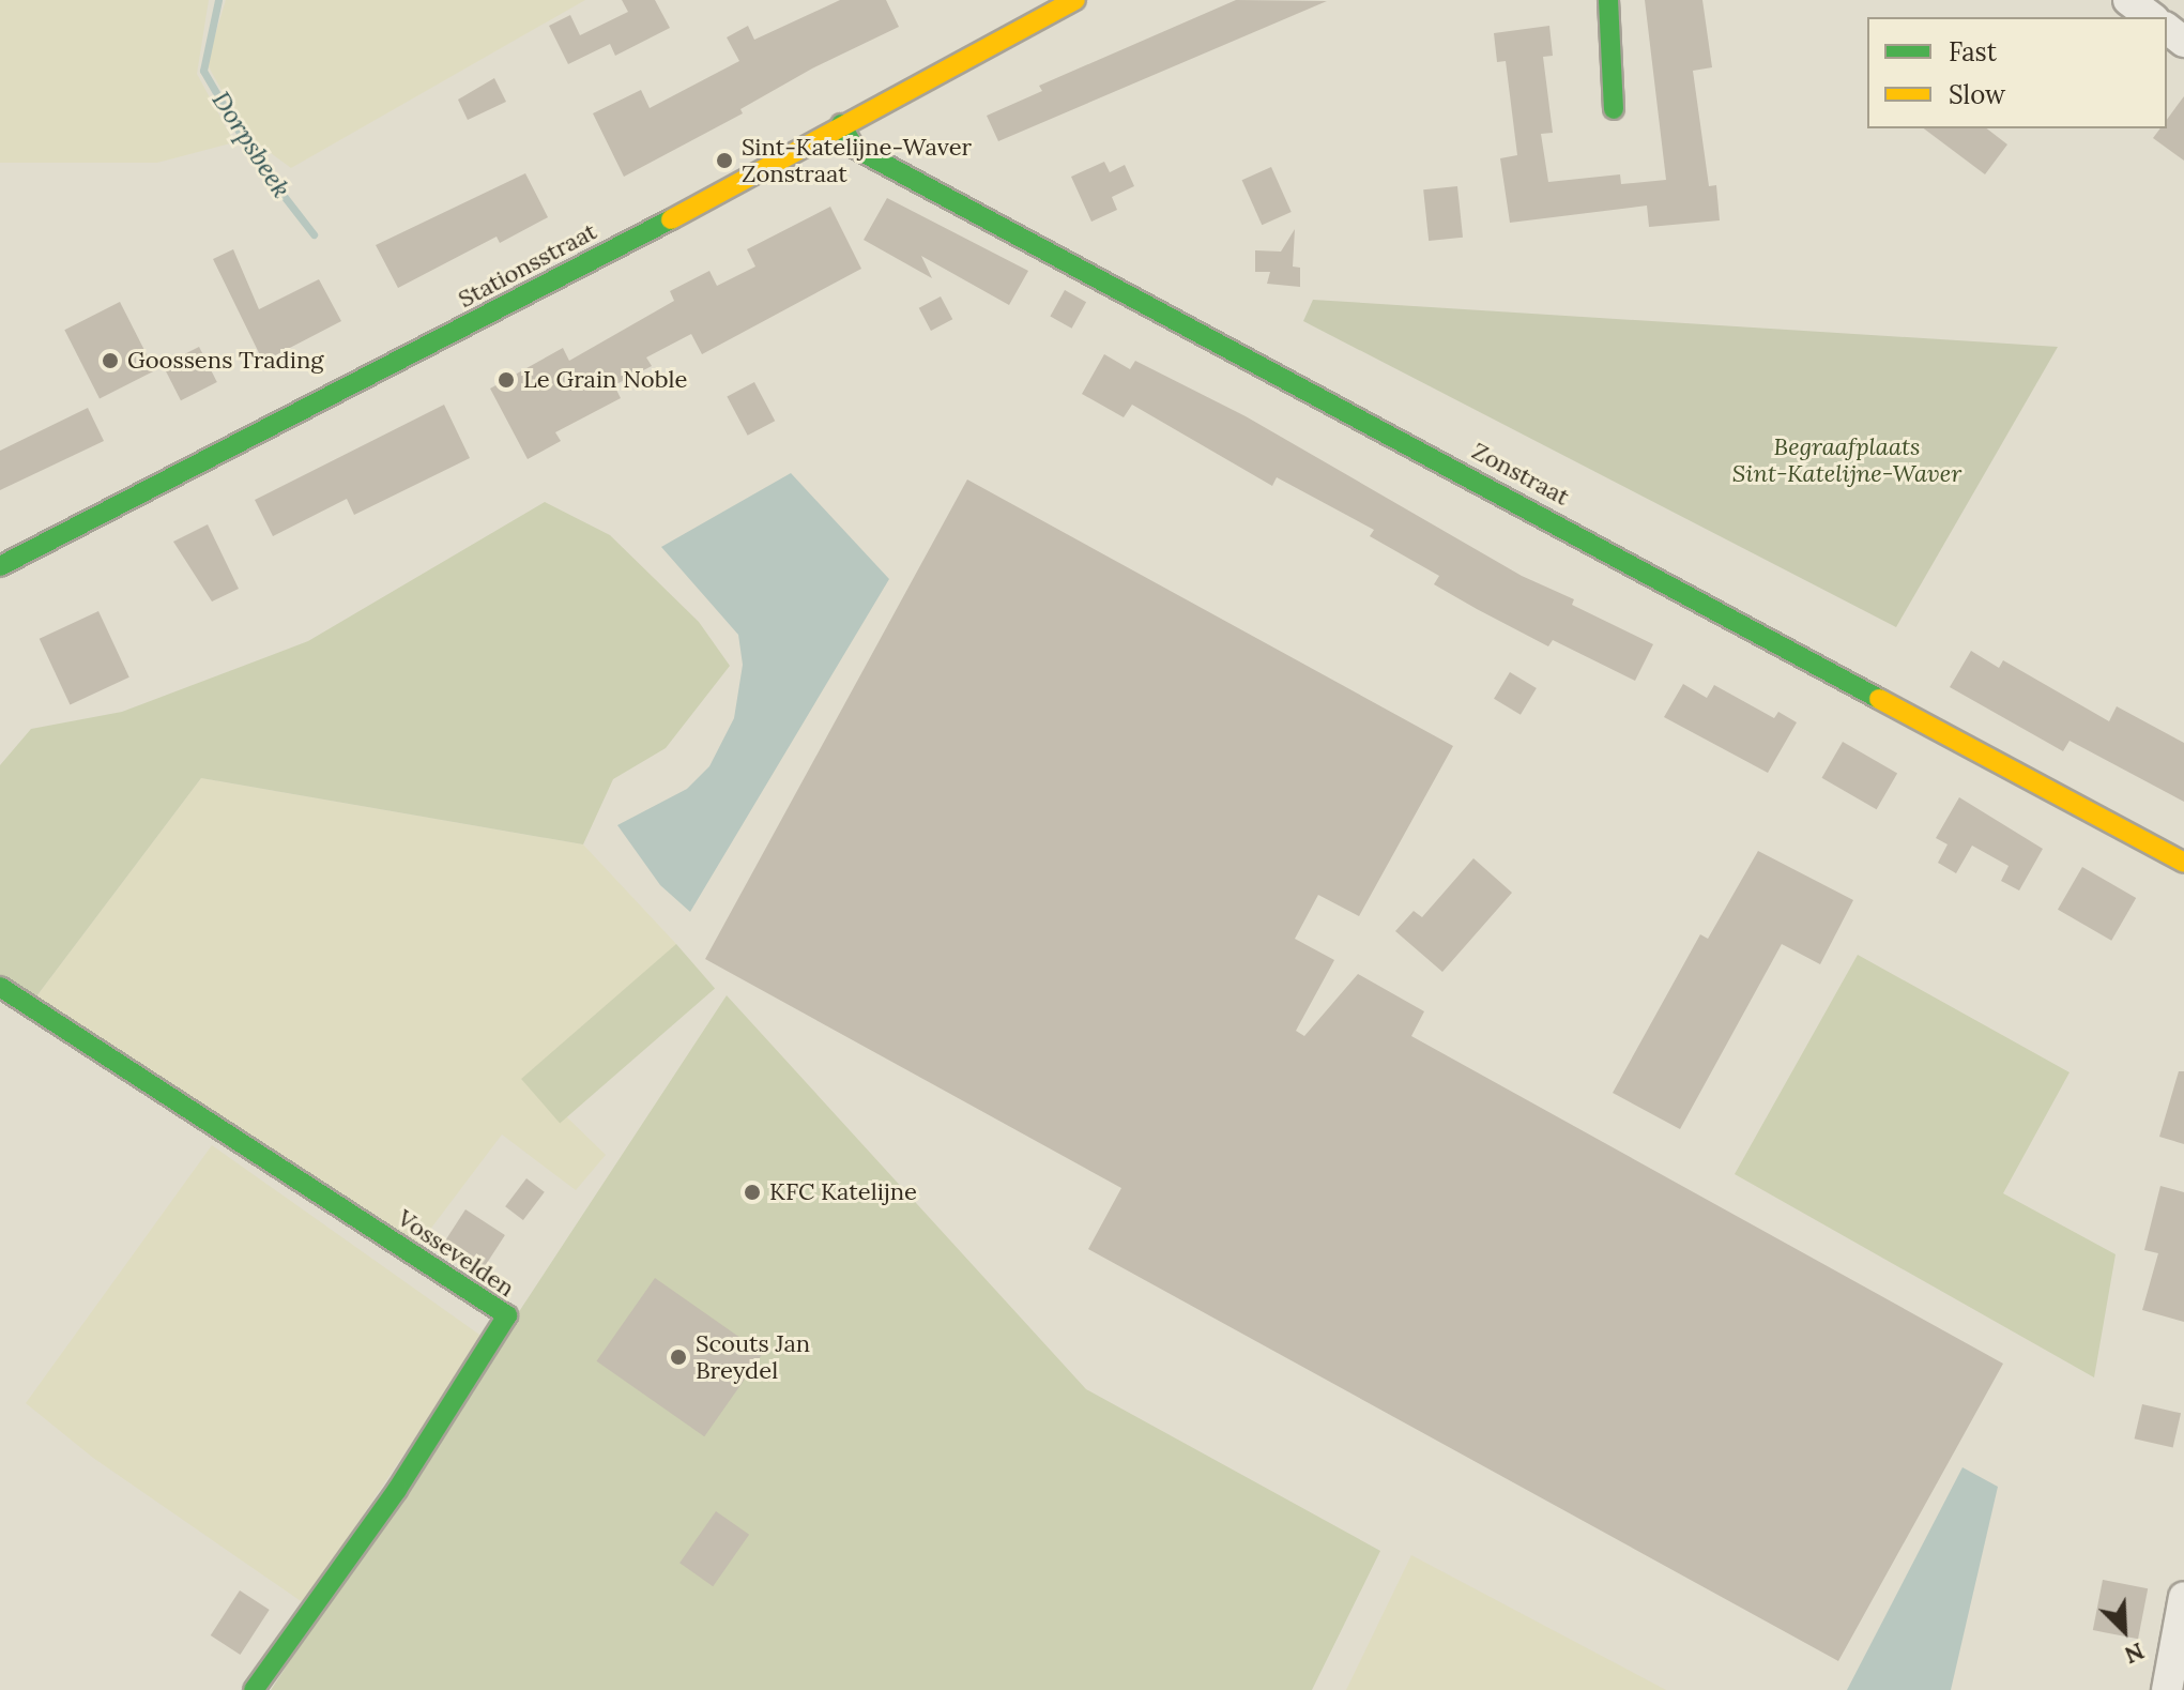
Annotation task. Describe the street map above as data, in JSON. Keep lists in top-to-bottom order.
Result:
{
  "streets": {
    "street": ["Stationsstraat", "Zonstraat", "Vossevelden"]
  },
  "crossings": [
    ["Stationsstraat", "Zonstraat"]
  ],
  "water": ["Dorpsbeek"],
  "parks": ["Begraafplaats Sint-Katelijne-Waver"],
  "places": [
    "Sint-Katelijne-Waver Zonstraat",
    "Goossens Trading",
    "Le Grain Noble",
    "KFC Katelijne",
    "Scouts Jan Breydel"
  ],
  "legend": ["Fast", "Slow"],
  "north": "bottom right"
}
